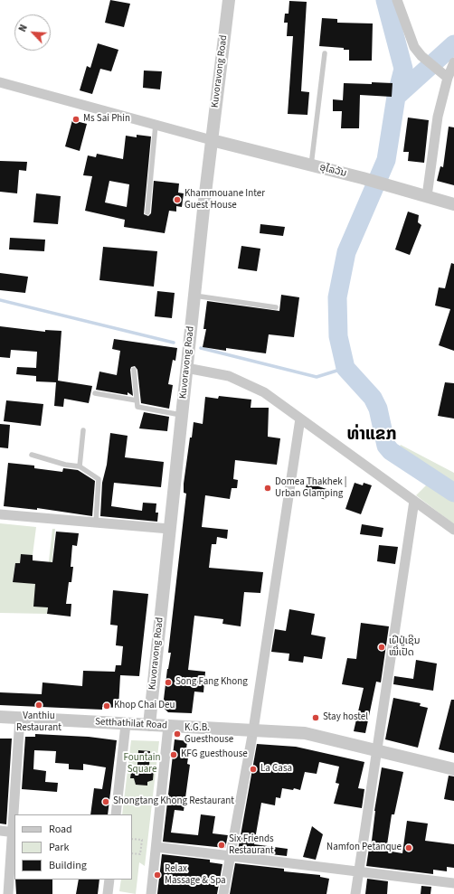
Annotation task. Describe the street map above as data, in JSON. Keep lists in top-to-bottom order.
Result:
{
  "streets": {
    "street": ["Kuvoravong Road", "ອຸໄລວັນ", "Setthathilat Road"]
  },
  "crossings": [
    ["Kuvoravong Road", "ອຸໄລວັນ"],
    ["Kuvoravong Road", "Setthathilat Road"]
  ],
  "districts": ["ທ່າແຂກ"],
  "parks": ["Fountain Square"],
  "places": [
    "Ms Sai Phin",
    "Khammouane Inter Guest House",
    "Domea Thakhek | Urban Glamping",
    "ເຝີປູ່ເຊີນ ໝີ່ເປັດ",
    "Song Fang Khong",
    "Vanthiu Restaurant",
    "Khop Chai Deu",
    "Stay hostel",
    "K.G.B. Guesthouse",
    "KFG guesthouse",
    "La Casa",
    "Shongtang Khong Restaurant",
    "Six Friends Restaurant",
    "Namfon Petanque",
    "Relax Massage & Spa"
  ],
  "legend": ["Road", "Park", "Building"],
  "north": "top left"
}
